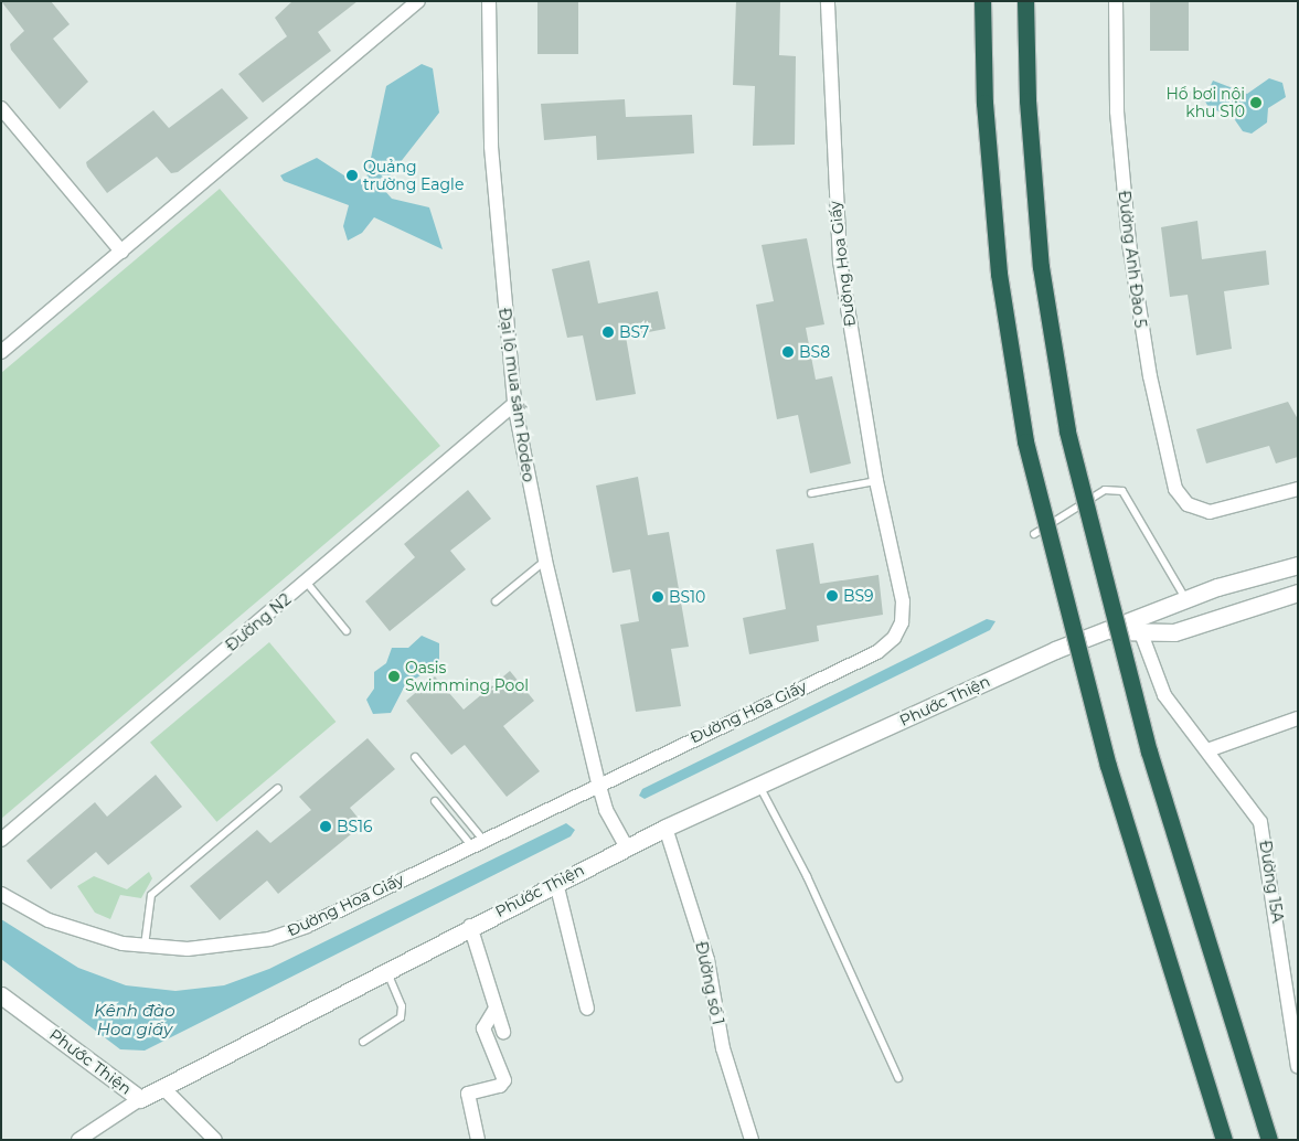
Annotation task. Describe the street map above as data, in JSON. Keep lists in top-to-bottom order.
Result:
{
  "streets": {
    "street": [
      "Đường Anh Đào 5",
      "Đường Hoa Giấy",
      "Đại lộ mua sắm Rodeo",
      "Đường N2",
      "Phước Thiện",
      "Đường 15A",
      "Đường số 1"
    ]
  },
  "crossings": [
    ["Đường Hoa Giấy", "Đại lộ mua sắm Rodeo"],
    ["Đại lộ mua sắm Rodeo", "Đường N2"],
    ["Đại lộ mua sắm Rodeo", "Phước Thiện"],
    ["Phước Thiện", "Đường 15A"],
    ["Phước Thiện", "Đường số 1"]
  ],
  "water": ["Kênh đào Hoa giấy"],
  "places": [
    "Hồ bơi nội khu S10",
    "Quảng trường Eagle",
    "BS7",
    "BS8",
    "BS9",
    "BS10",
    "Oasis Swimming Pool",
    "BS16"
  ]
}
